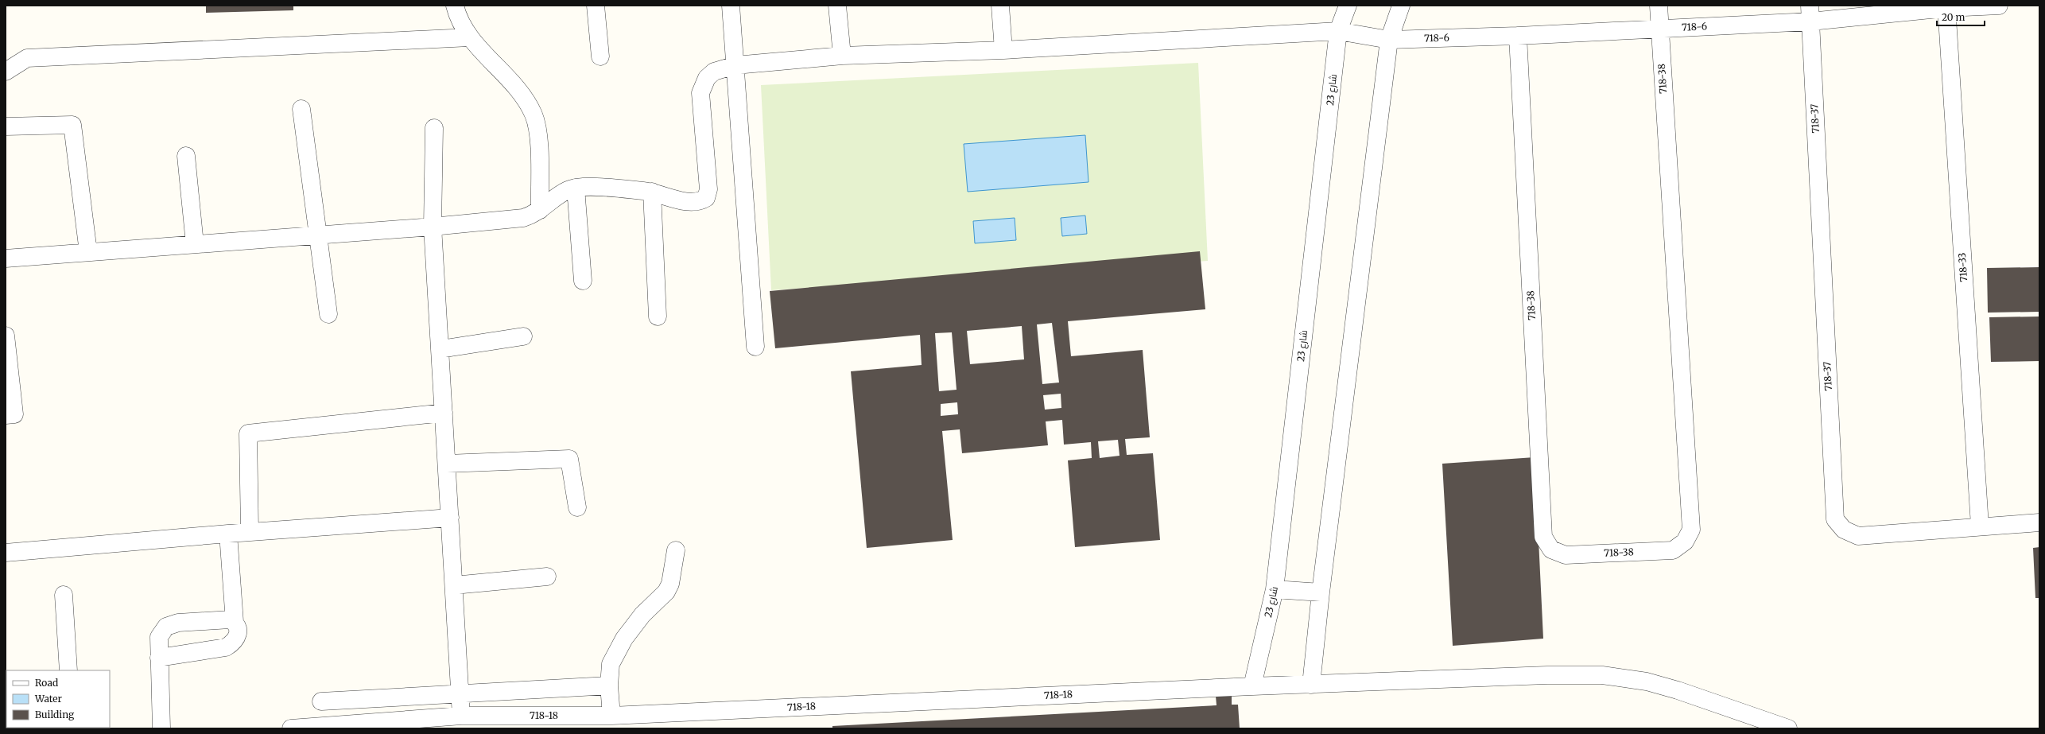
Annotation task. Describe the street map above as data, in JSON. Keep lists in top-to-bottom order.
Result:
{
  "streets": {
    "street": [
      "718-6",
      "718-38",
      "شارع 23",
      "718-37",
      "718-33",
      "718-18"
    ]
  },
  "crossings": [
    ["718-6", "718-38"],
    ["718-6", "شارع 23"],
    ["718-6", "718-37"],
    ["718-6", "718-33"],
    ["شارع 23", "718-18"],
    ["718-37", "718-33"]
  ],
  "legend": ["Road", "Water", "Building"],
  "scale_bar": "20 m"
}
